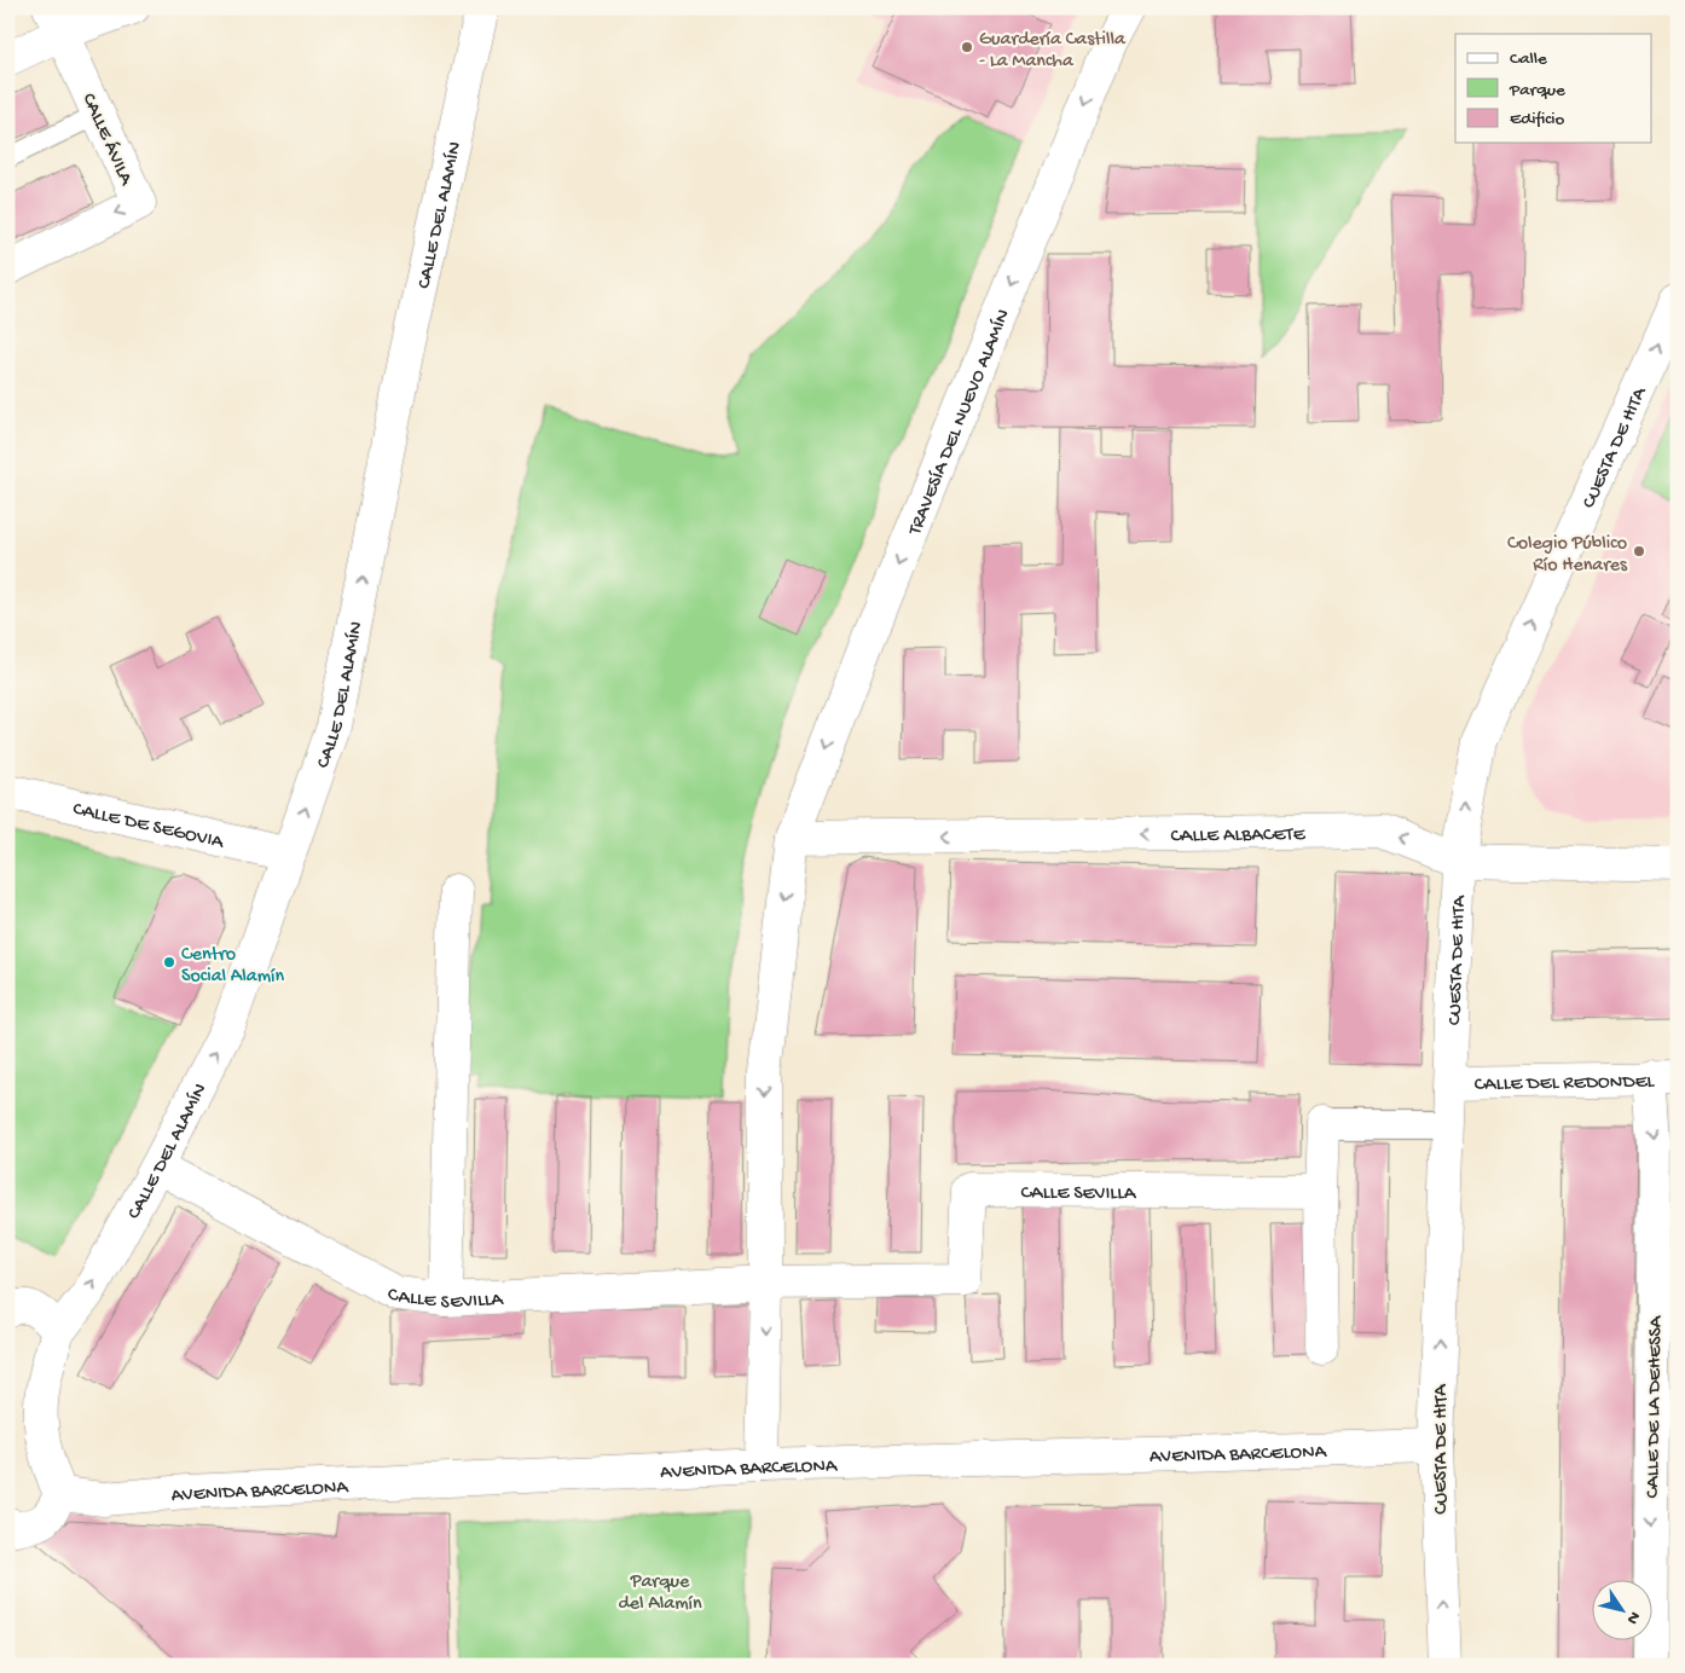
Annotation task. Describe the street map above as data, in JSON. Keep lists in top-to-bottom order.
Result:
{
  "streets": {
    "street": [
      "CALLE ÁVILA",
      "CALLE DEL ALAMÍN",
      "TRAVESÍA DEL NUEVO ALAMÍN",
      "CUESTA DE HITA",
      "CALLE DE SEGOVIA",
      "CALLE ALBACETE",
      "CALLE DEL REDONDEL",
      "CALLE SEVILLA",
      "CALLE DE LA DEHESSA",
      "AVENIDA BARCELONA"
    ]
  },
  "crossings": [
    ["CALLE DEL ALAMÍN", "CALLE DE SEGOVIA"],
    ["CALLE DEL ALAMÍN", "CALLE SEVILLA"],
    ["TRAVESÍA DEL NUEVO ALAMÍN", "CALLE ALBACETE"],
    ["CUESTA DE HITA", "CALLE ALBACETE"],
    ["CUESTA DE HITA", "CALLE DEL REDONDEL"],
    ["CUESTA DE HITA", "AVENIDA BARCELONA"],
    ["CALLE DEL REDONDEL", "CALLE DE LA DEHESSA"]
  ],
  "one_way": [
    "CALLE DEL ALAMÍN",
    "TRAVESÍA DEL NUEVO ALAMÍN",
    "CUESTA DE HITA",
    "CALLE ALBACETE",
    "CALLE DE LA DEHESSA"
  ],
  "parks": ["Parque del Alamín"],
  "places": ["Guardería Castilla - La Mancha", "Colegio Público Río Henares", "Centro Social Alamín"],
  "legend": ["Calle", "Parque", "Edificio"],
  "north": "bottom right"
}
